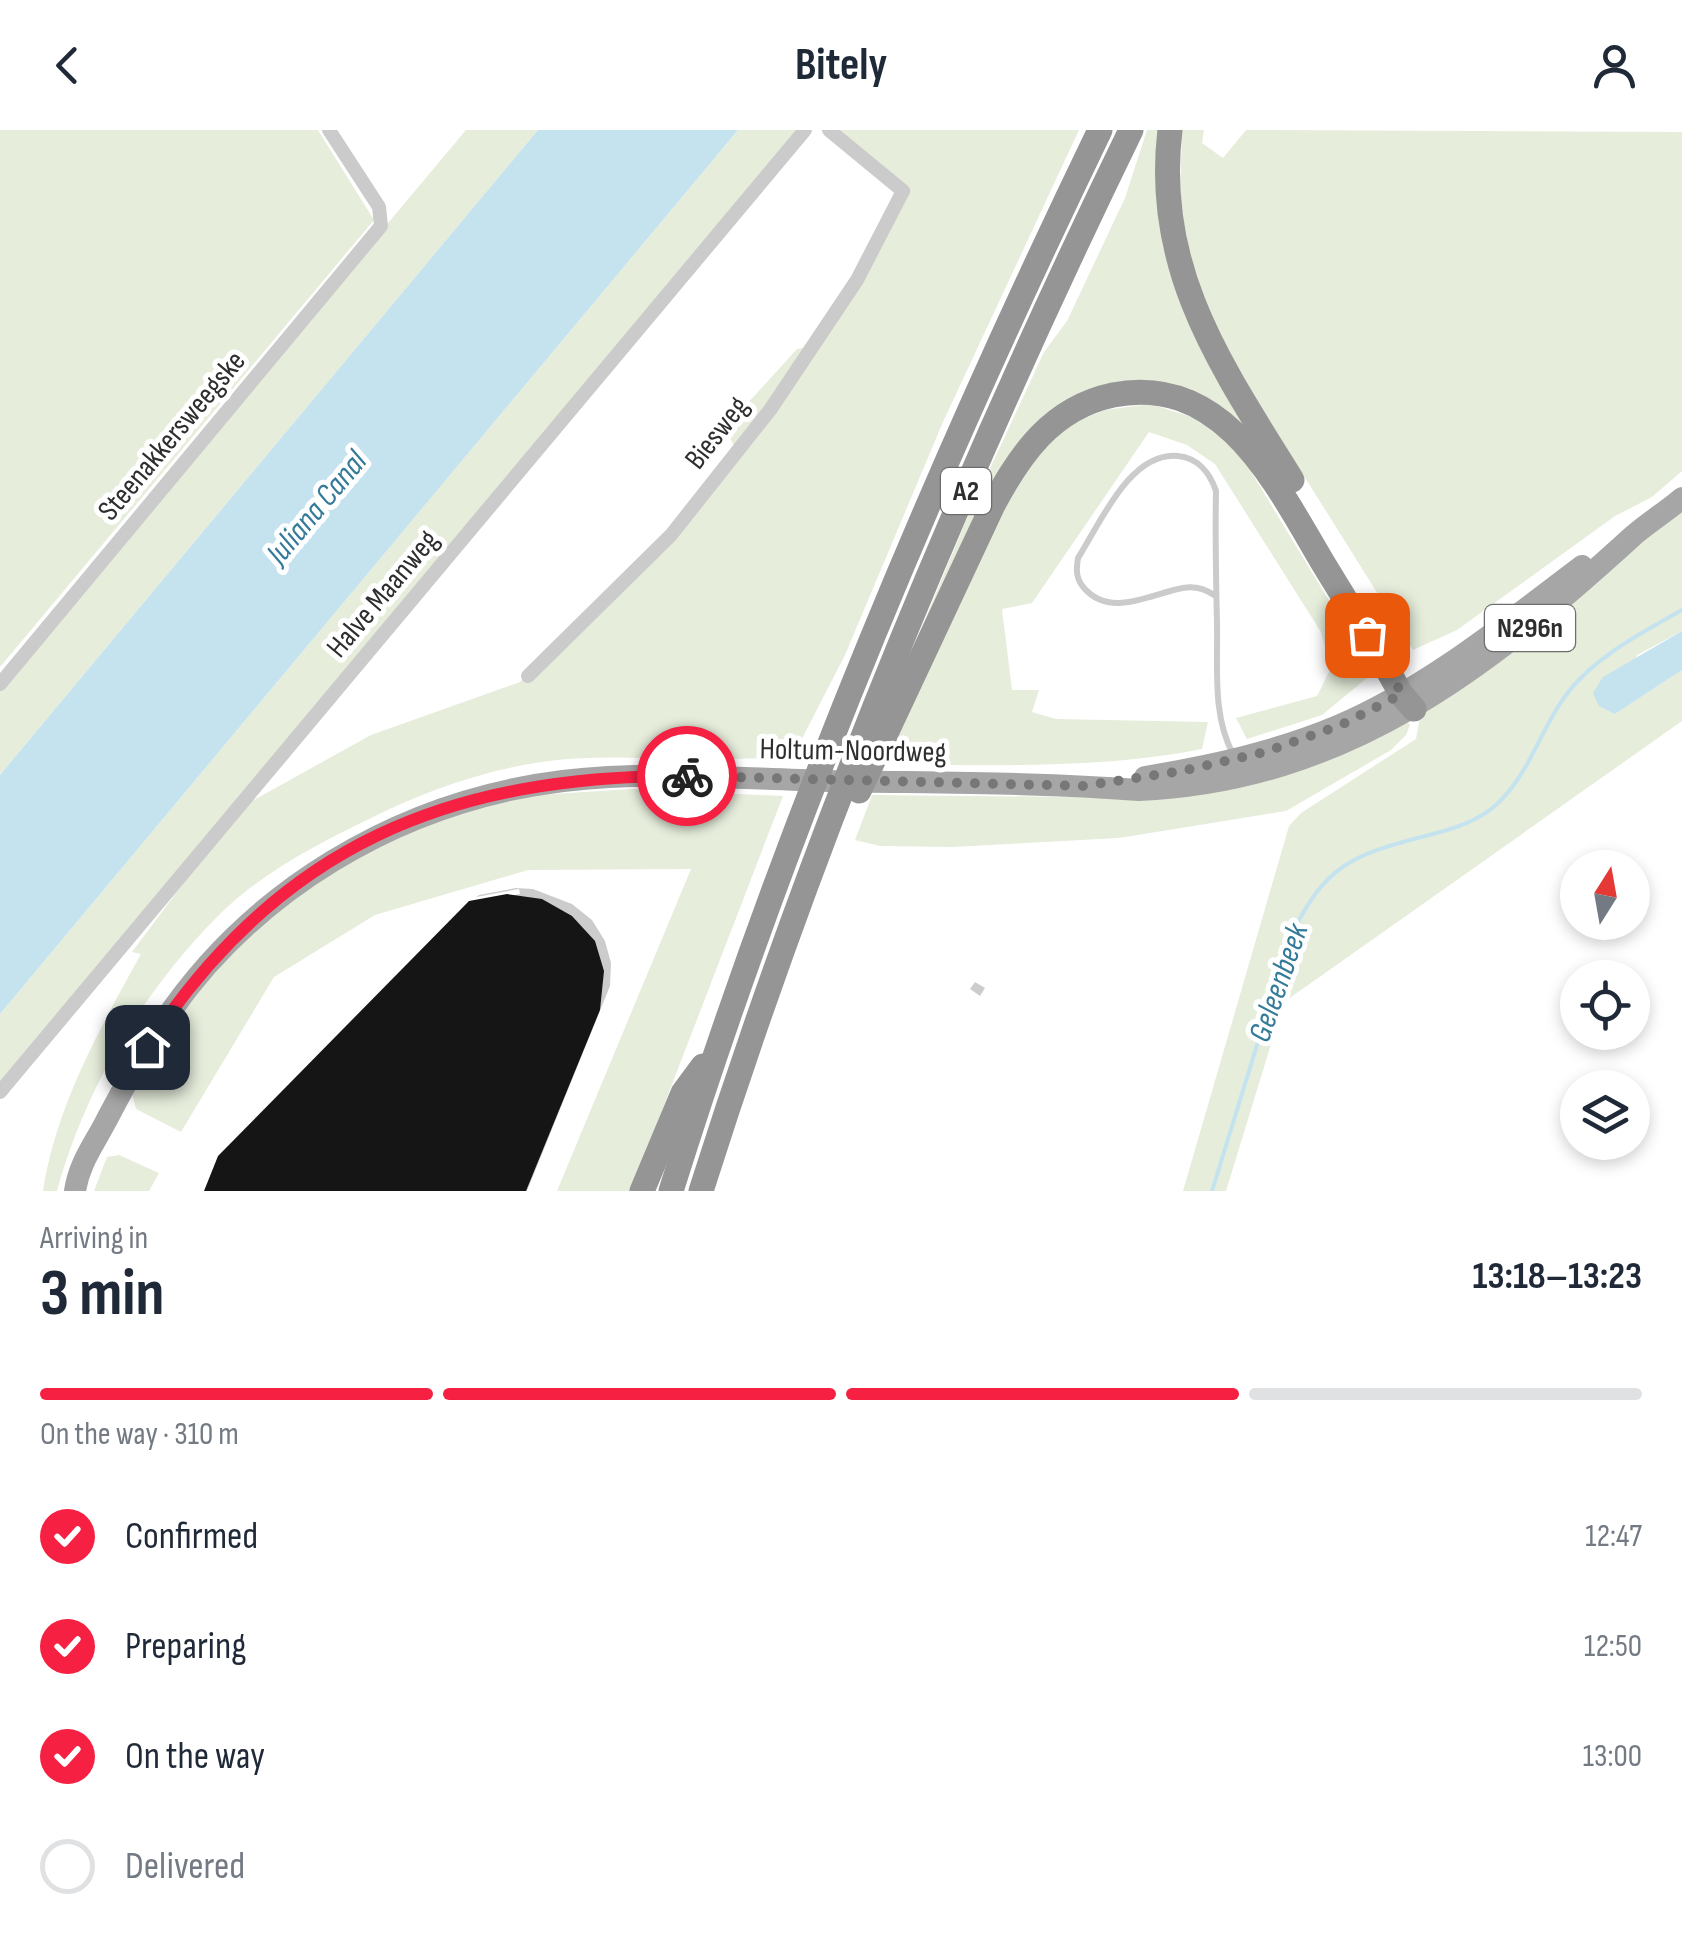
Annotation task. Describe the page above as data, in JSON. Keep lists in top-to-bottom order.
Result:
{
  "streets": {
    "highway": ["A2"],
    "main road": ["N296n", "Holtum-Noordweg"],
    "street": ["Biesweg", "Steenakkersweegske", "Halve Maanweg"]
  },
  "crossings": [
    ["A2", "Holtum-Noordweg"]
  ],
  "water": ["Juliana Canal", "Geleenbeek"],
  "north": "top",
  "page": {
    "header": "Bitely",
    "heading": ["3 min", "Arriving in", "13:18–13:23"],
    "bar": "On the way · 310 m",
    "list": [
      ["Confirmed", "12:47"],
      ["Preparing", "12:50"],
      ["On the way", "13:00"],
      "Delivered"
    ]
  }
}
